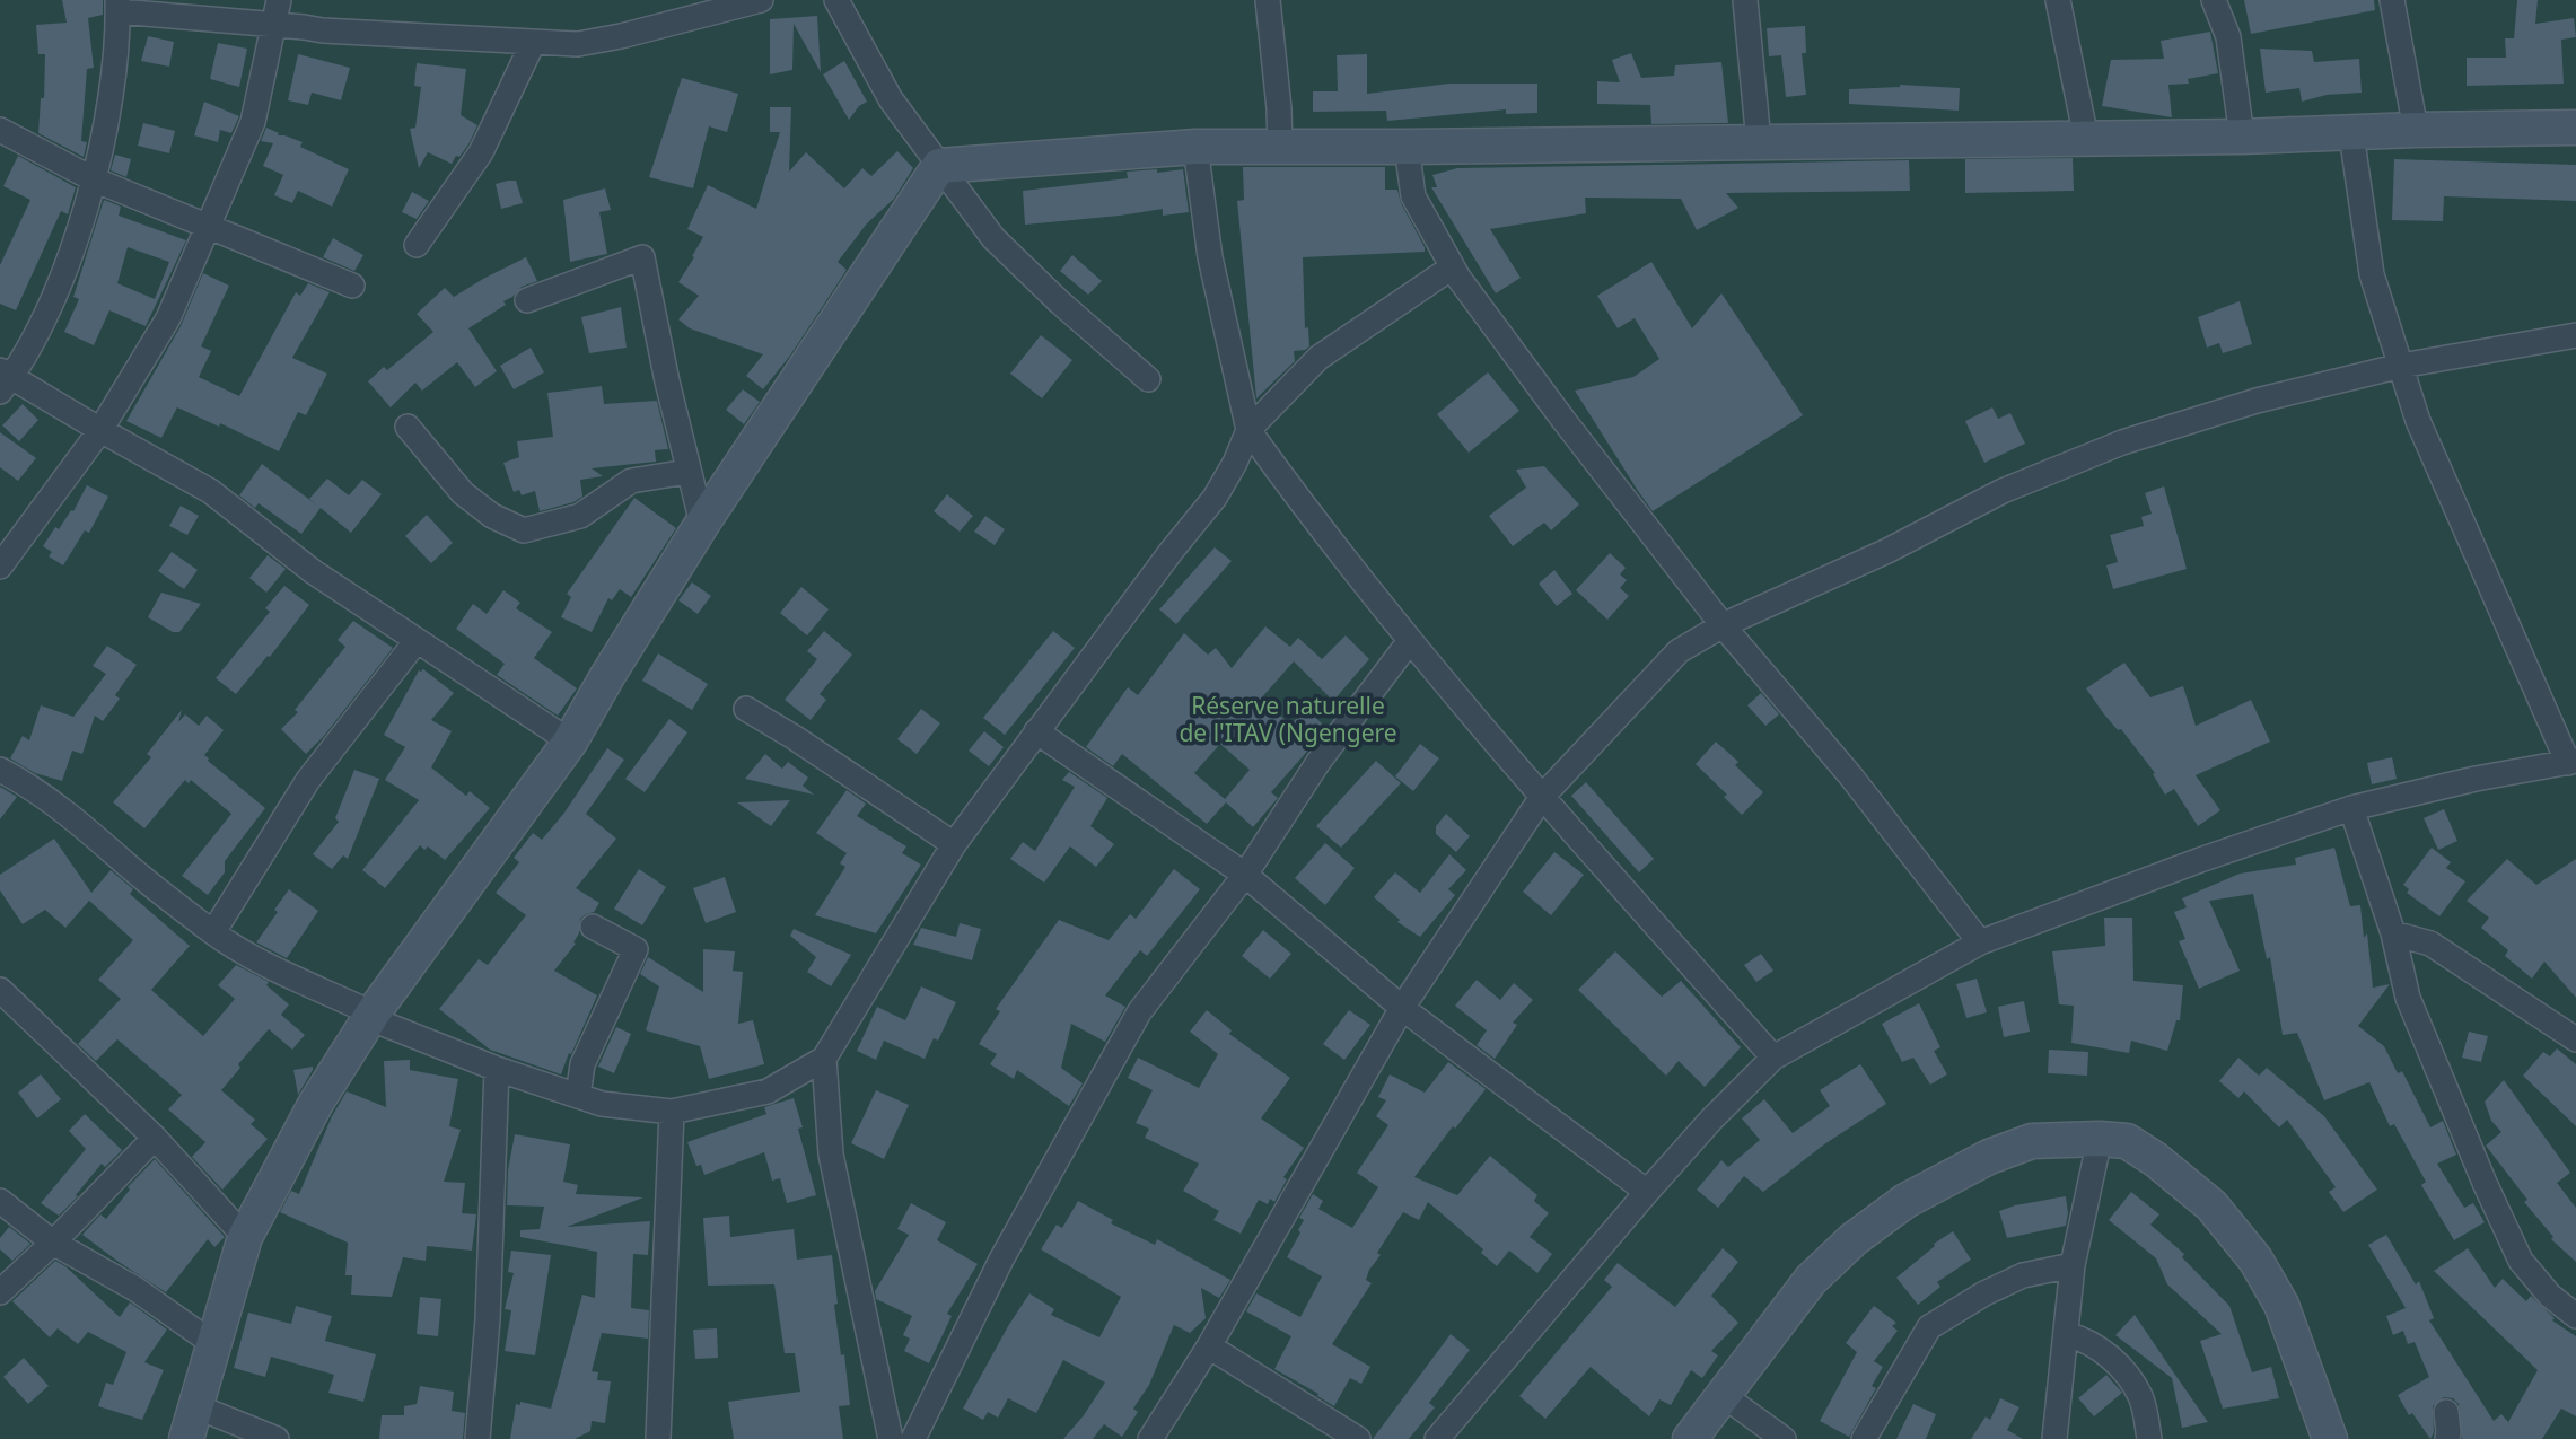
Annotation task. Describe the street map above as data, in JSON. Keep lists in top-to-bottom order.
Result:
{
  "parks": ["Réserve naturelle de l'ITAV (Ngengere"]
}
